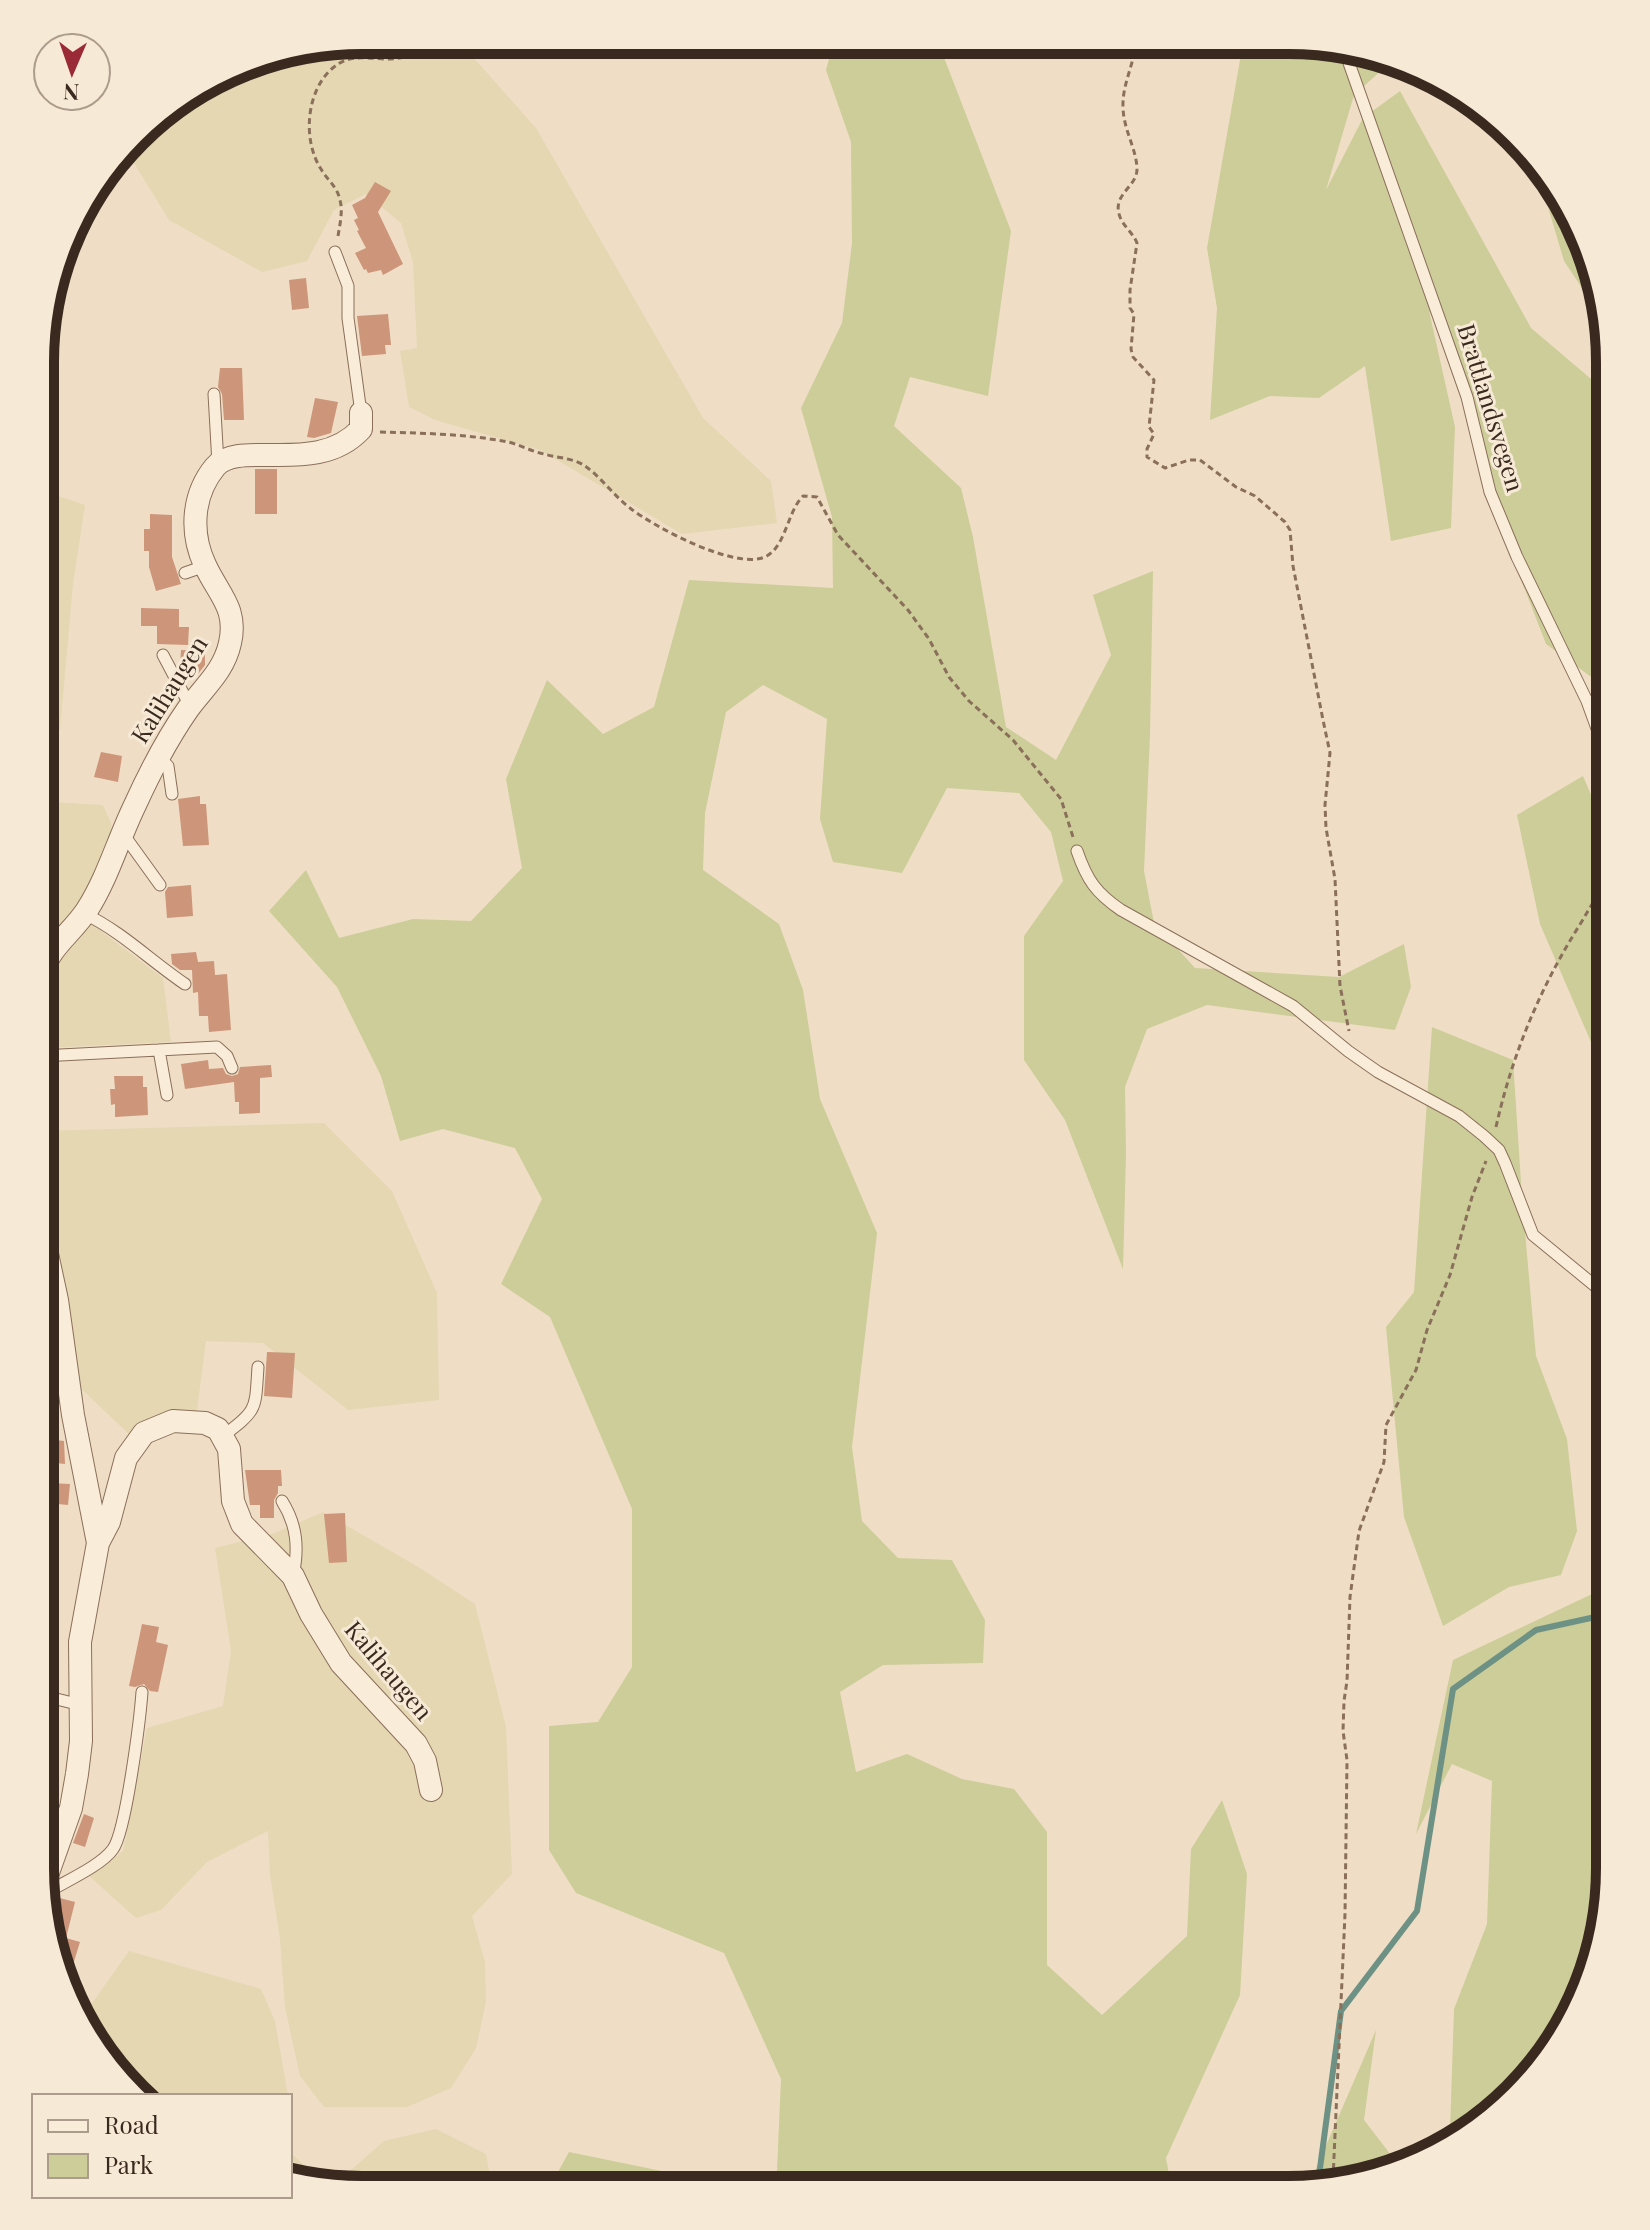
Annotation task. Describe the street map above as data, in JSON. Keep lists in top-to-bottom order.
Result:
{
  "streets": {
    "street": ["Kalihaugen"],
    "lane": ["Brattlandsvegen"]
  },
  "legend": ["Road", "Park"],
  "north": "bottom"
}
